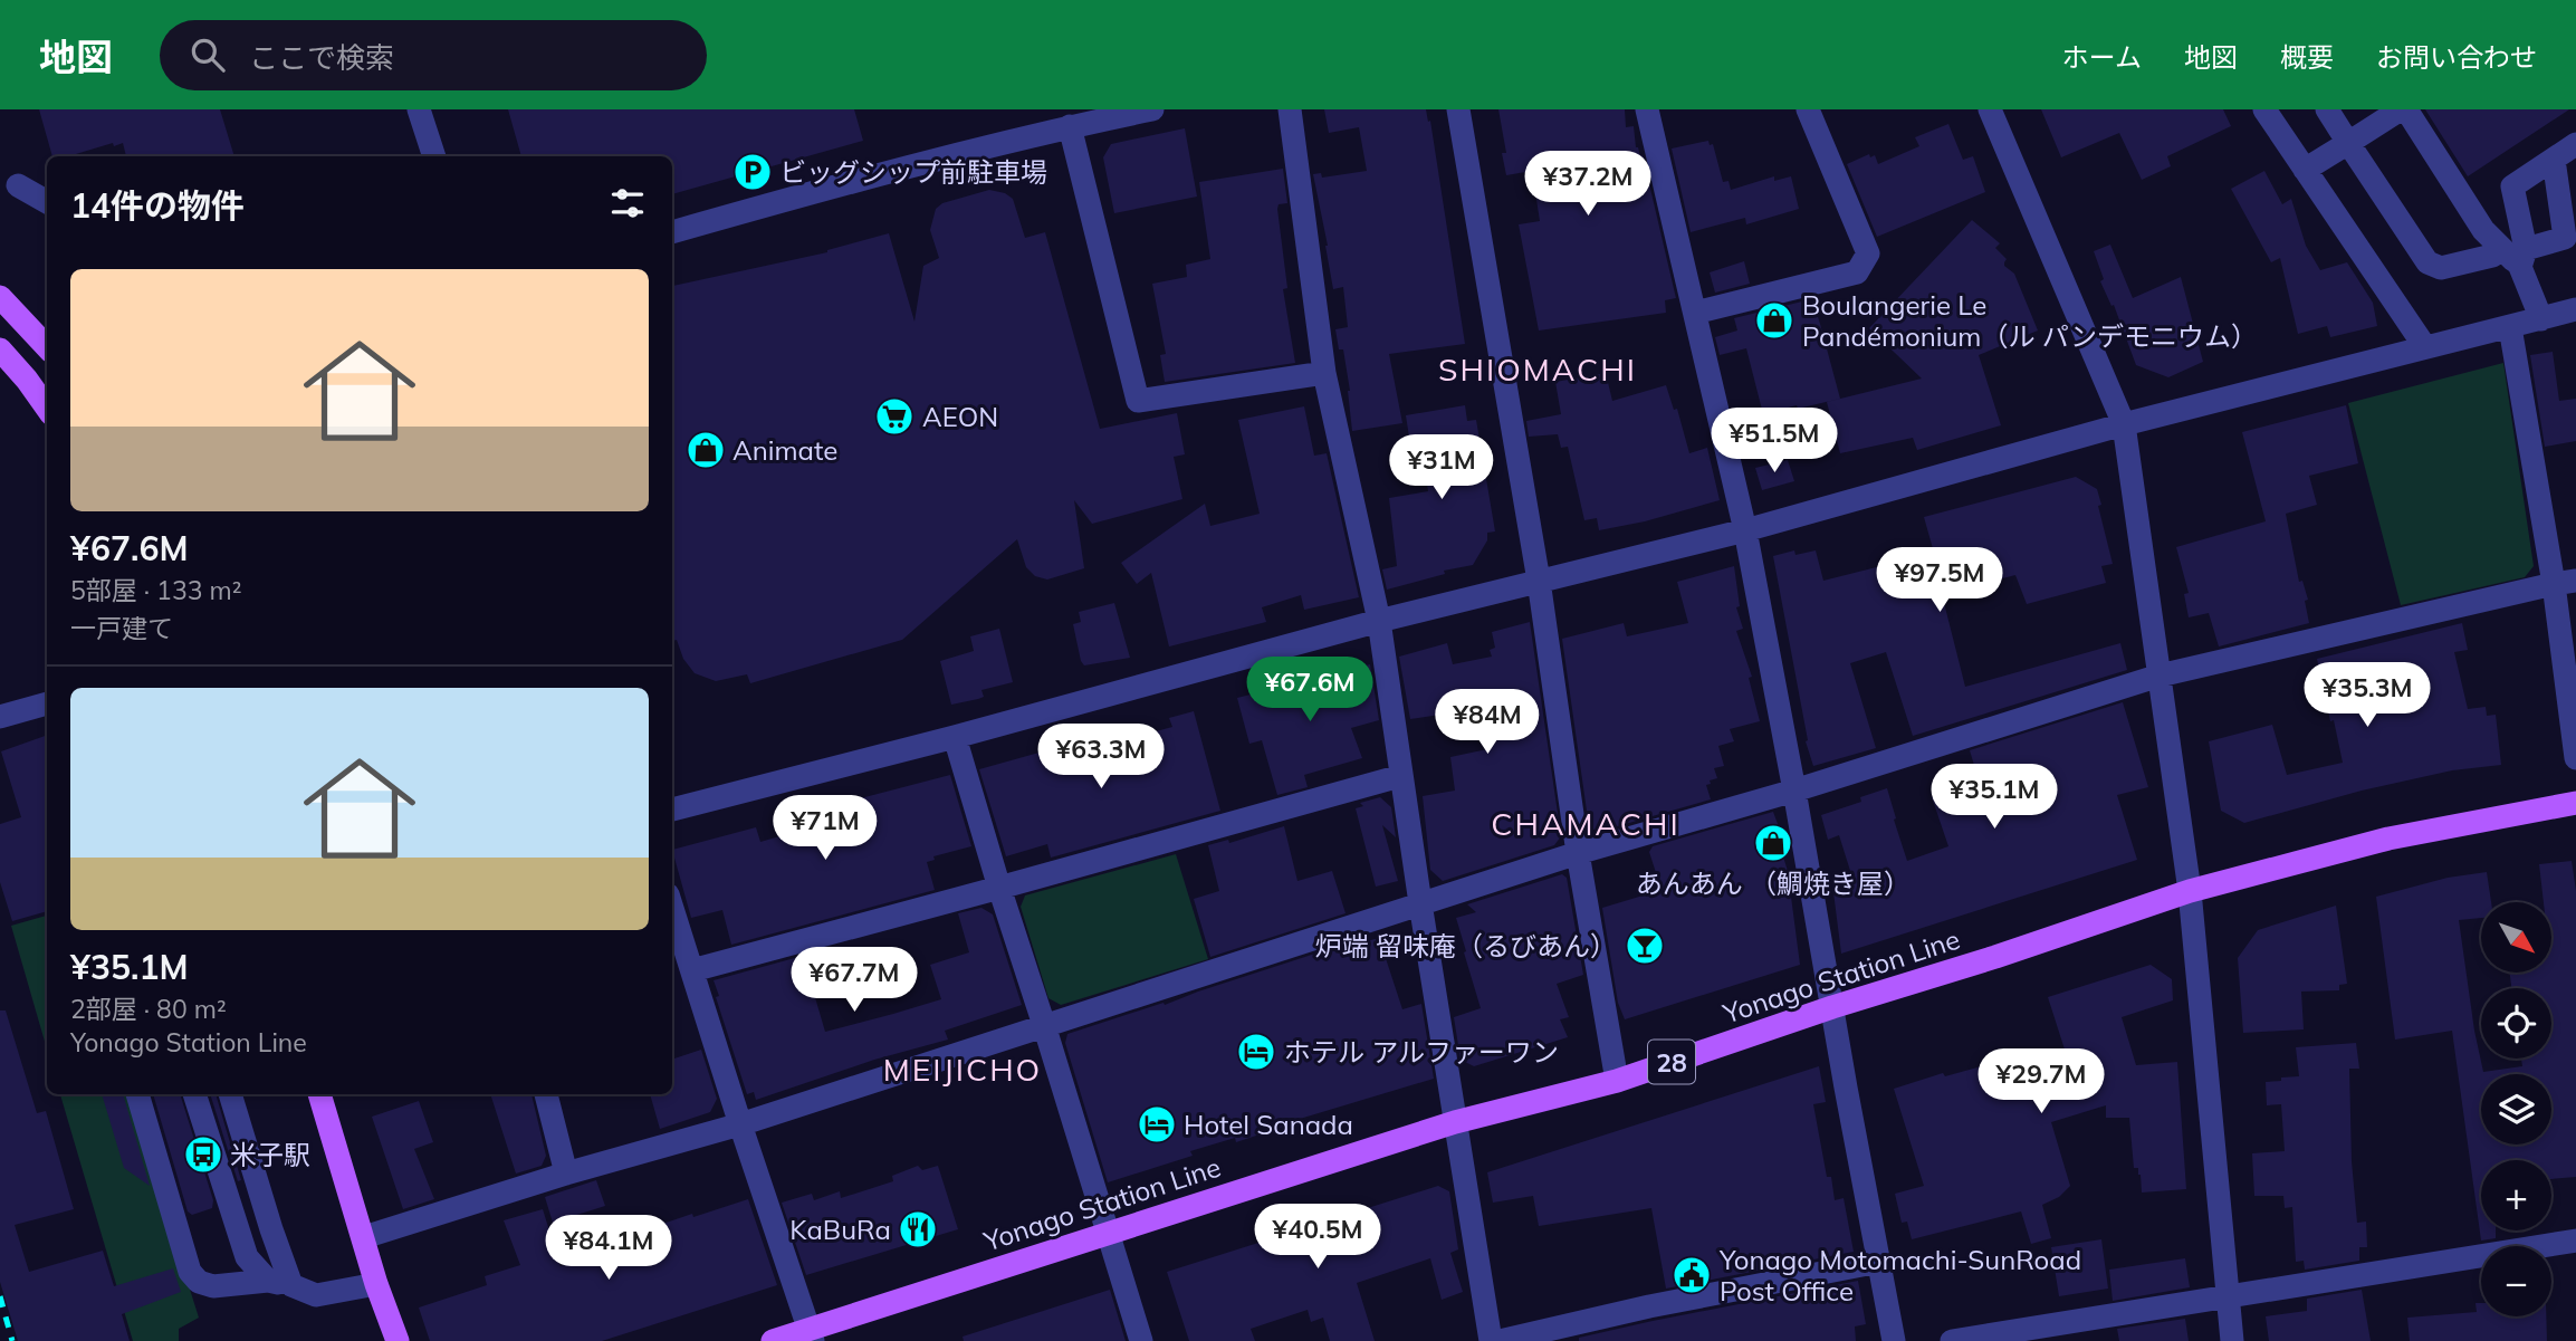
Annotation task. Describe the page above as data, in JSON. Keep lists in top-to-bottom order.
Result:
{
  "streets": {
    "main road": ["Yonago Station Line", "28"]
  },
  "districts": ["SHIOMACHI", "CHAMACHI", "MEIJICHO"],
  "places": {
    "parking": ["ビッグシップ前駐車場"],
    "shop": ["Boulangerie Le Pandémonium（ル パンデモニウム）", "Animate", "あんあん （鯛焼き屋）"],
    "supermarket": ["AEON"],
    "bar": ["炉端 留味庵（るびあん）"],
    "hotel": ["ホテル アルファーワン", "Hotel Sanada"],
    "bus stop": ["米子駅"],
    "restaurant": ["KaBuRa"],
    "public building": ["Yonago Motomachi-SunRoad Post Office"]
  },
  "north": "bottom right",
  "page": {
    "header": "地図",
    "search": "ここで検索",
    "nav": [
      "ホーム",
      "地図",
      "概要",
      "お問い合わせ"
    ],
    "price": [
      "¥37.2M",
      "¥51.5M",
      "¥31M",
      "¥97.5M",
      "¥67.6M",
      "¥35.3M",
      "¥84M",
      "¥63.3M",
      "¥35.1M",
      "¥71M",
      "¥67.7M",
      "¥29.7M",
      "¥40.5M",
      "¥84.1M"
    ],
    "heading": "14件の物件",
    "list": [
      {
        "name": "¥67.6M",
        "note": "5部屋 · 133 m² · 一戸建て"
      },
      {
        "name": "¥35.1M",
        "note": "2部屋 · 80 m² · Yonago Station Line"
      }
    ],
    "map_buttons": ["+", "−"]
  }
}
